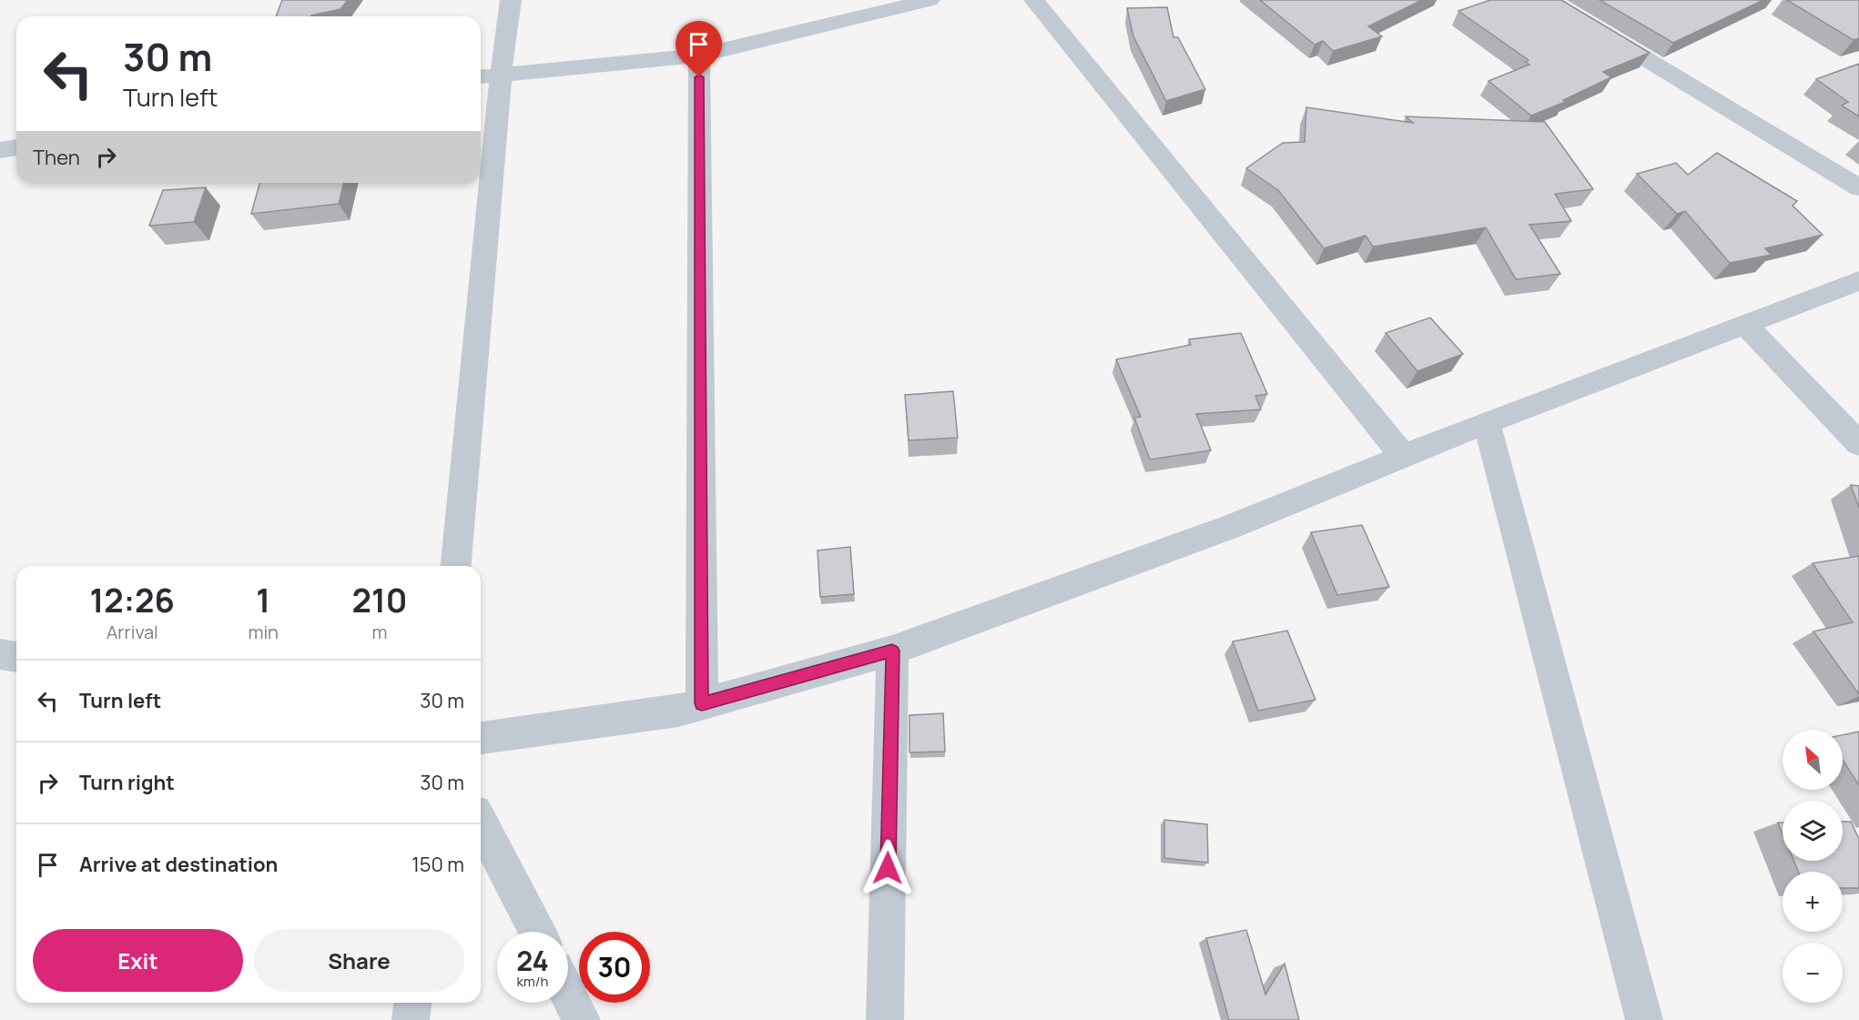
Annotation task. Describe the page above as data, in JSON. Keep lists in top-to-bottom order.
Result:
{
  "north": "top left",
  "page": {
    "turn": ["30 m", "Turn left"],
    "then": "Then",
    "eta": [
      "12:26",
      "Arrival",
      "1",
      "min",
      "210",
      "m"
    ],
    "list": [
      {
        "name": "Turn left",
        "value": "30 m"
      },
      {
        "name": "Turn right",
        "value": "30 m"
      },
      {
        "name": "Arrive at destination",
        "value": "150 m"
      }
    ],
    "map_buttons": ["+", "−"],
    "buttons": ["Exit", "Share"],
    "speed": "24 km/h",
    "limit": "30"
  }
}
